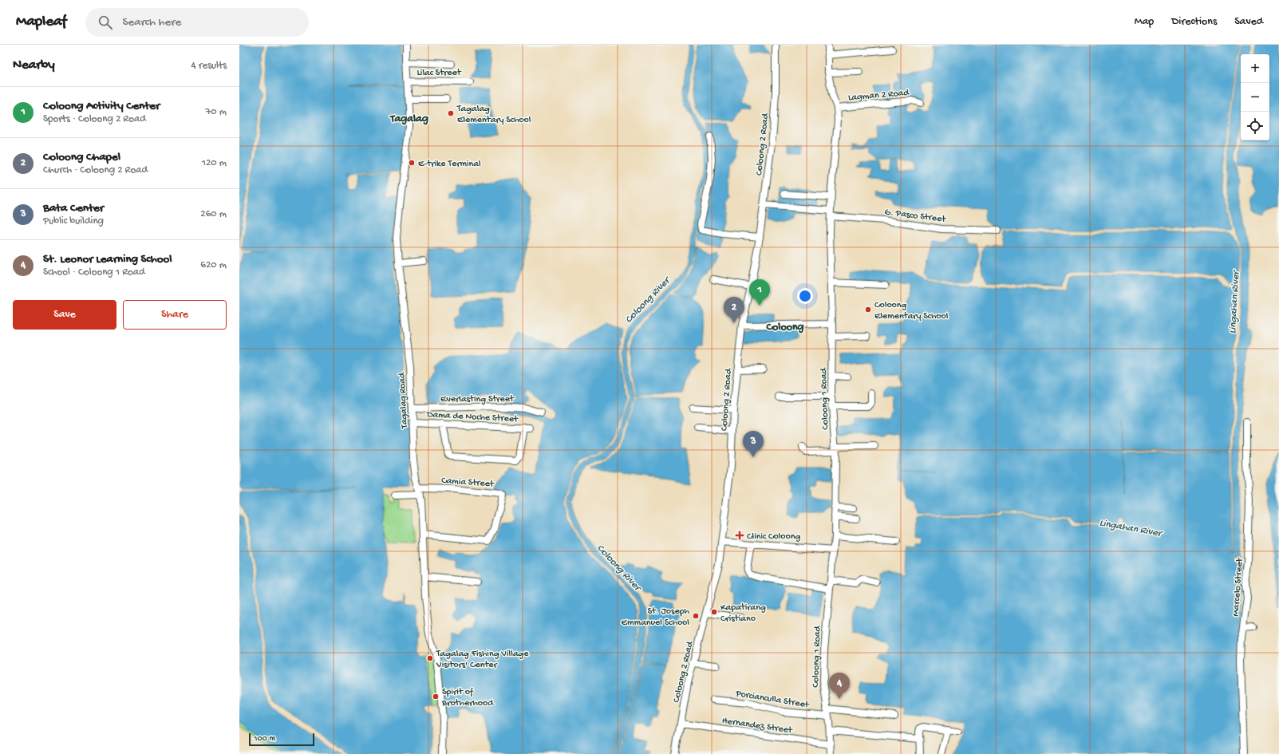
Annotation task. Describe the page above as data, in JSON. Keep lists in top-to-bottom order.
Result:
{
  "streets": {
    "street": [
      "Lilac Street",
      "Lagman 2 Road",
      "Coloong 2 Road",
      "G. Pasco Street",
      "Everlasting Street",
      "Coloong 1 Road",
      "Tagalag Road",
      "Dama de Noche Street",
      "Camia Street",
      "Marcelo Street",
      "Porcianculla Street",
      "Hernandez Street"
    ]
  },
  "crossings": [
    ["Lilac Street", "Tagalag Road"],
    ["Lagman 2 Road", "Coloong 1 Road"],
    ["Coloong 2 Road", "G. Pasco Street"],
    ["Coloong 2 Road", "Hernandez Street"],
    ["G. Pasco Street", "Coloong 1 Road"],
    ["Everlasting Street", "Tagalag Road"],
    ["Coloong 1 Road", "Porcianculla Street"],
    ["Coloong 1 Road", "Hernandez Street"],
    ["Tagalag Road", "Dama de Noche Street"],
    ["Tagalag Road", "Camia Street"]
  ],
  "districts": ["Tagalag", "Coloong"],
  "water": ["Coloong River", "Lingahan River"],
  "places": {
    "other": [
      "Tagalag Elementary School",
      "E-trike Terminal",
      "Coloong Elementary School",
      "Kapatirang Cristiano",
      "St. Joseph Emmanuel School",
      "Tagalag Fishing Village Visitors' Center",
      "Spirit of Brotherhood"
    ],
    "health": ["Clinic Coloong"]
  },
  "scale_bar": "100 m",
  "page": {
    "header": "Mapleaf",
    "search": "Search here",
    "nav": ["Map", "Directions", "Saved"],
    "heading": ["Nearby", "4 results"],
    "map_buttons": ["+", "−"],
    "list": [
      {
        "mark": "1",
        "name": "Coloong Activity Center",
        "note": "Sports · Coloong 2 Road",
        "value": "70 m"
      },
      {
        "mark": "2",
        "name": "Coloong Chapel",
        "note": "Church · Coloong 2 Road",
        "value": "120 m"
      },
      {
        "mark": "3",
        "name": "Bata Center",
        "note": "Public building",
        "value": "260 m"
      },
      {
        "mark": "4",
        "name": "St. Leonor Learning School",
        "note": "School · Coloong 1 Road",
        "value": "620 m"
      }
    ],
    "pins": [
      "1",
      "2",
      "3",
      "4"
    ],
    "buttons": ["Save", "Share"],
    "scale": "100 m"
  }
}
